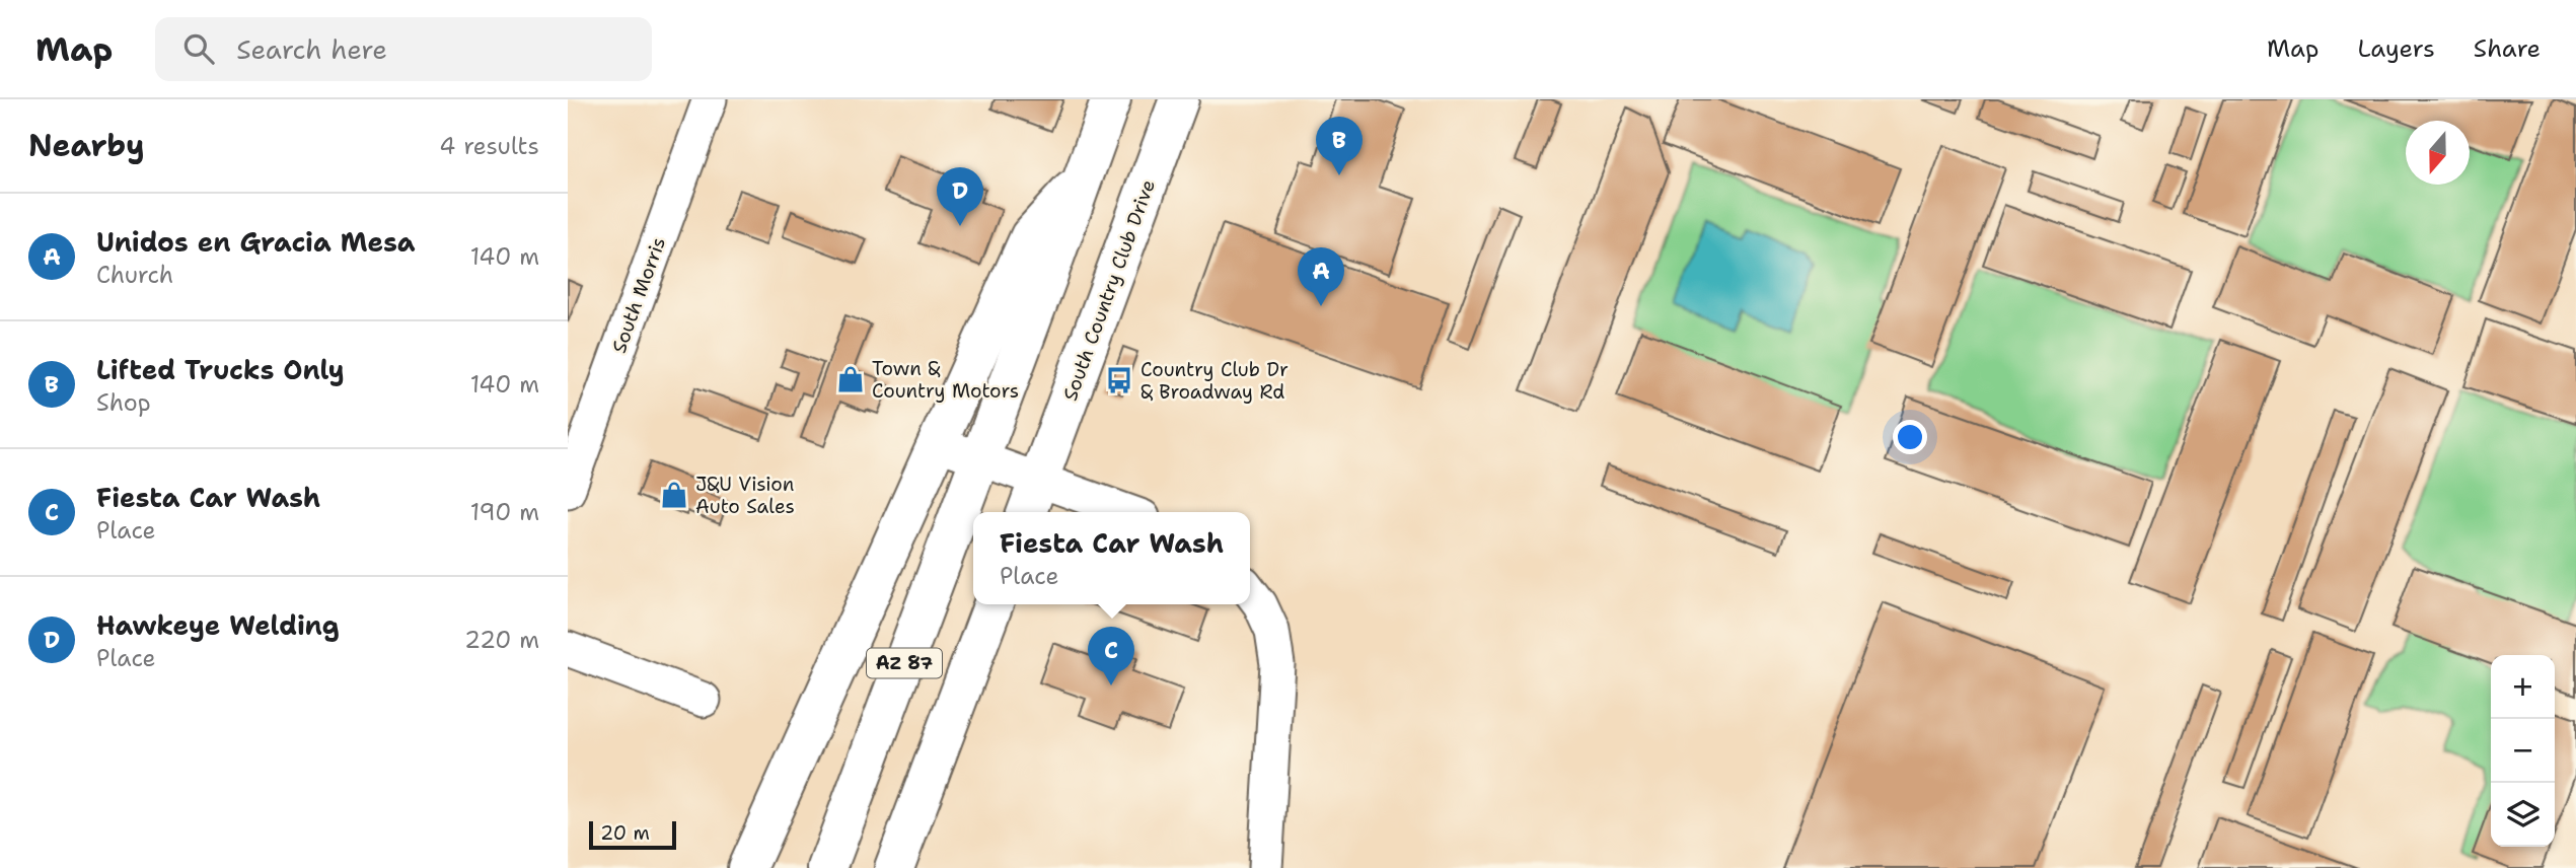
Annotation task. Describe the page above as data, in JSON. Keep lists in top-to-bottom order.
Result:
{
  "streets": {
    "main road": ["South Country Club Drive", "AZ 87"],
    "street": ["South Morris"]
  },
  "places": {
    "shop": ["Town & Country Motors", "J&U Vision Auto Sales"],
    "bus stop": ["Country Club Dr & Broadway Rd"]
  },
  "scale_bar": "20 m",
  "north": "bottom",
  "page": {
    "header": "Map",
    "search": "Search here",
    "nav": ["Map", "Layers", "Share"],
    "heading": ["Nearby", "4 results"],
    "pins": [
      "B",
      "D",
      "A",
      "C"
    ],
    "list": [
      {
        "mark": "A",
        "name": "Unidos en Gracia Mesa",
        "note": "Church",
        "value": "140 m"
      },
      {
        "mark": "B",
        "name": "Lifted Trucks Only",
        "note": "Shop",
        "value": "140 m"
      },
      {
        "mark": "C",
        "name": "Fiesta Car Wash",
        "note": "Place",
        "value": "190 m"
      },
      {
        "mark": "D",
        "name": "Hawkeye Welding",
        "note": "Place",
        "value": "220 m"
      }
    ],
    "popup": ["Fiesta Car Wash", "Place"],
    "map_buttons": ["+", "−"],
    "scale": "20 m"
  }
}
